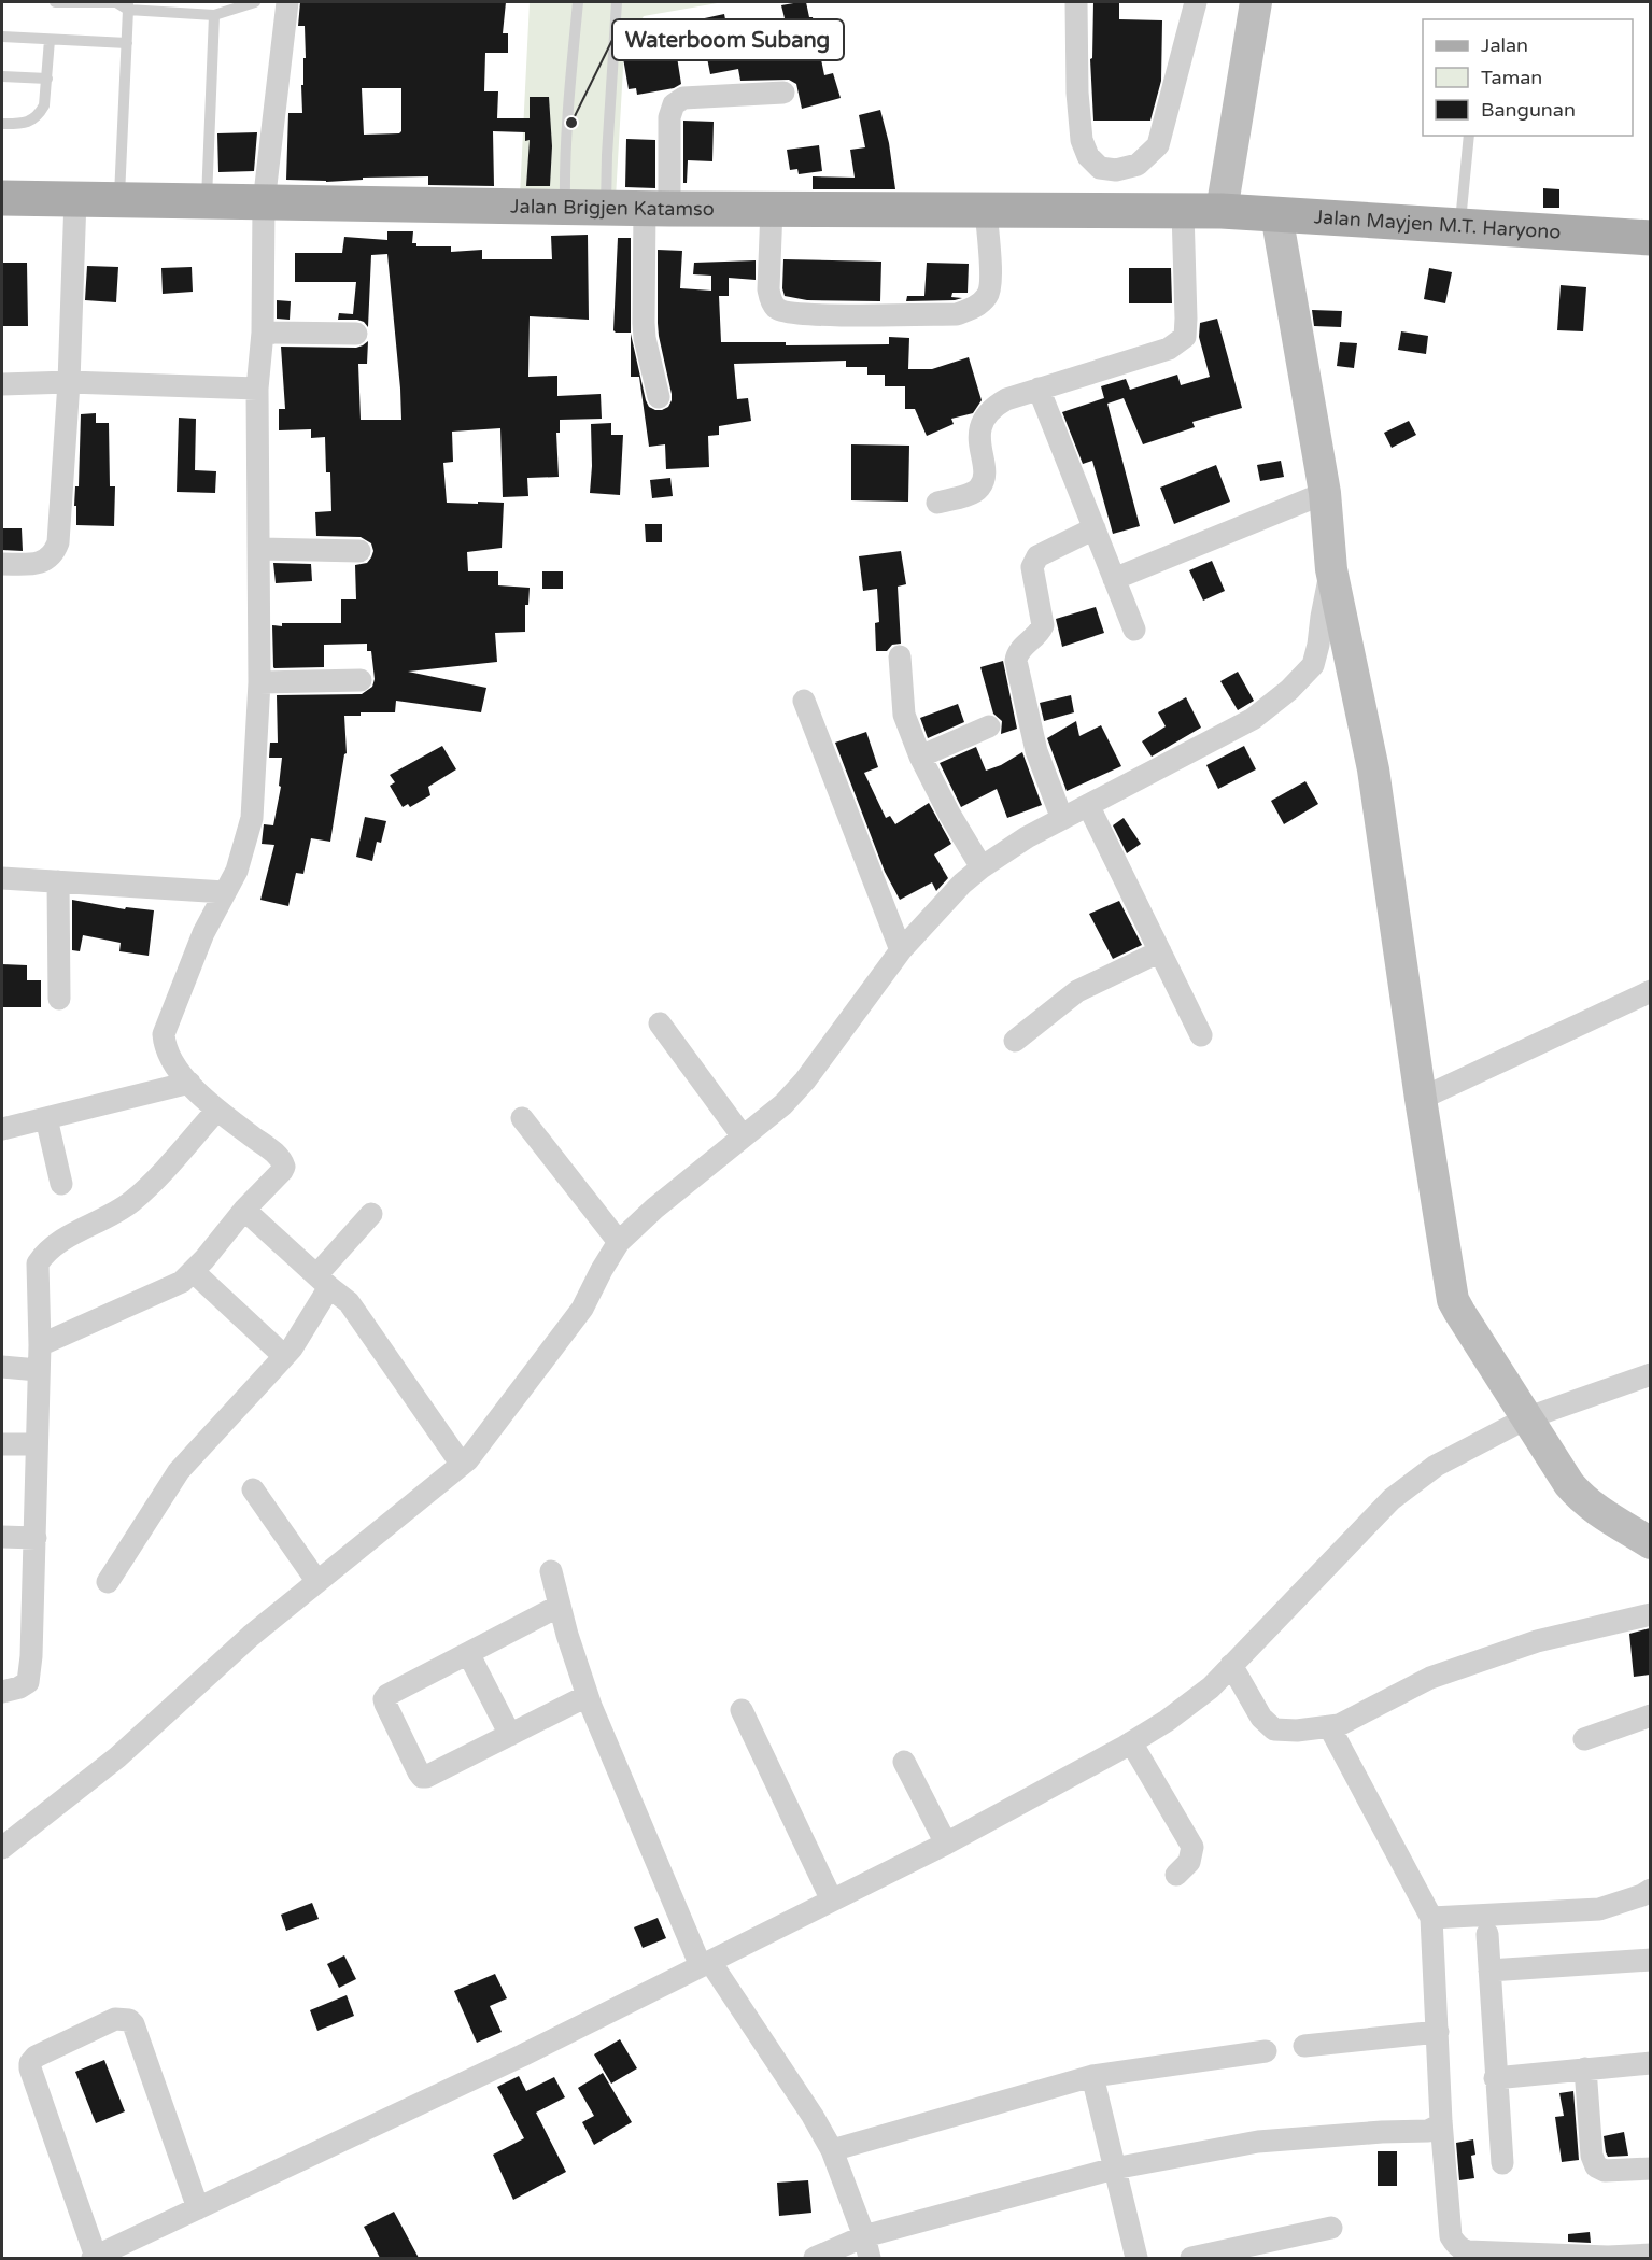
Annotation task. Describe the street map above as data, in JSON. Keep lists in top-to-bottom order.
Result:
{
  "streets": {
    "main road": ["Jalan Brigjen Katamso", "Jalan Mayjen M.T. Haryono"]
  },
  "crossings": [
    ["Jalan Brigjen Katamso", "Jalan Mayjen M.T. Haryono"]
  ],
  "places": ["Waterboom Subang"],
  "legend": ["Jalan", "Taman", "Bangunan"]
}
